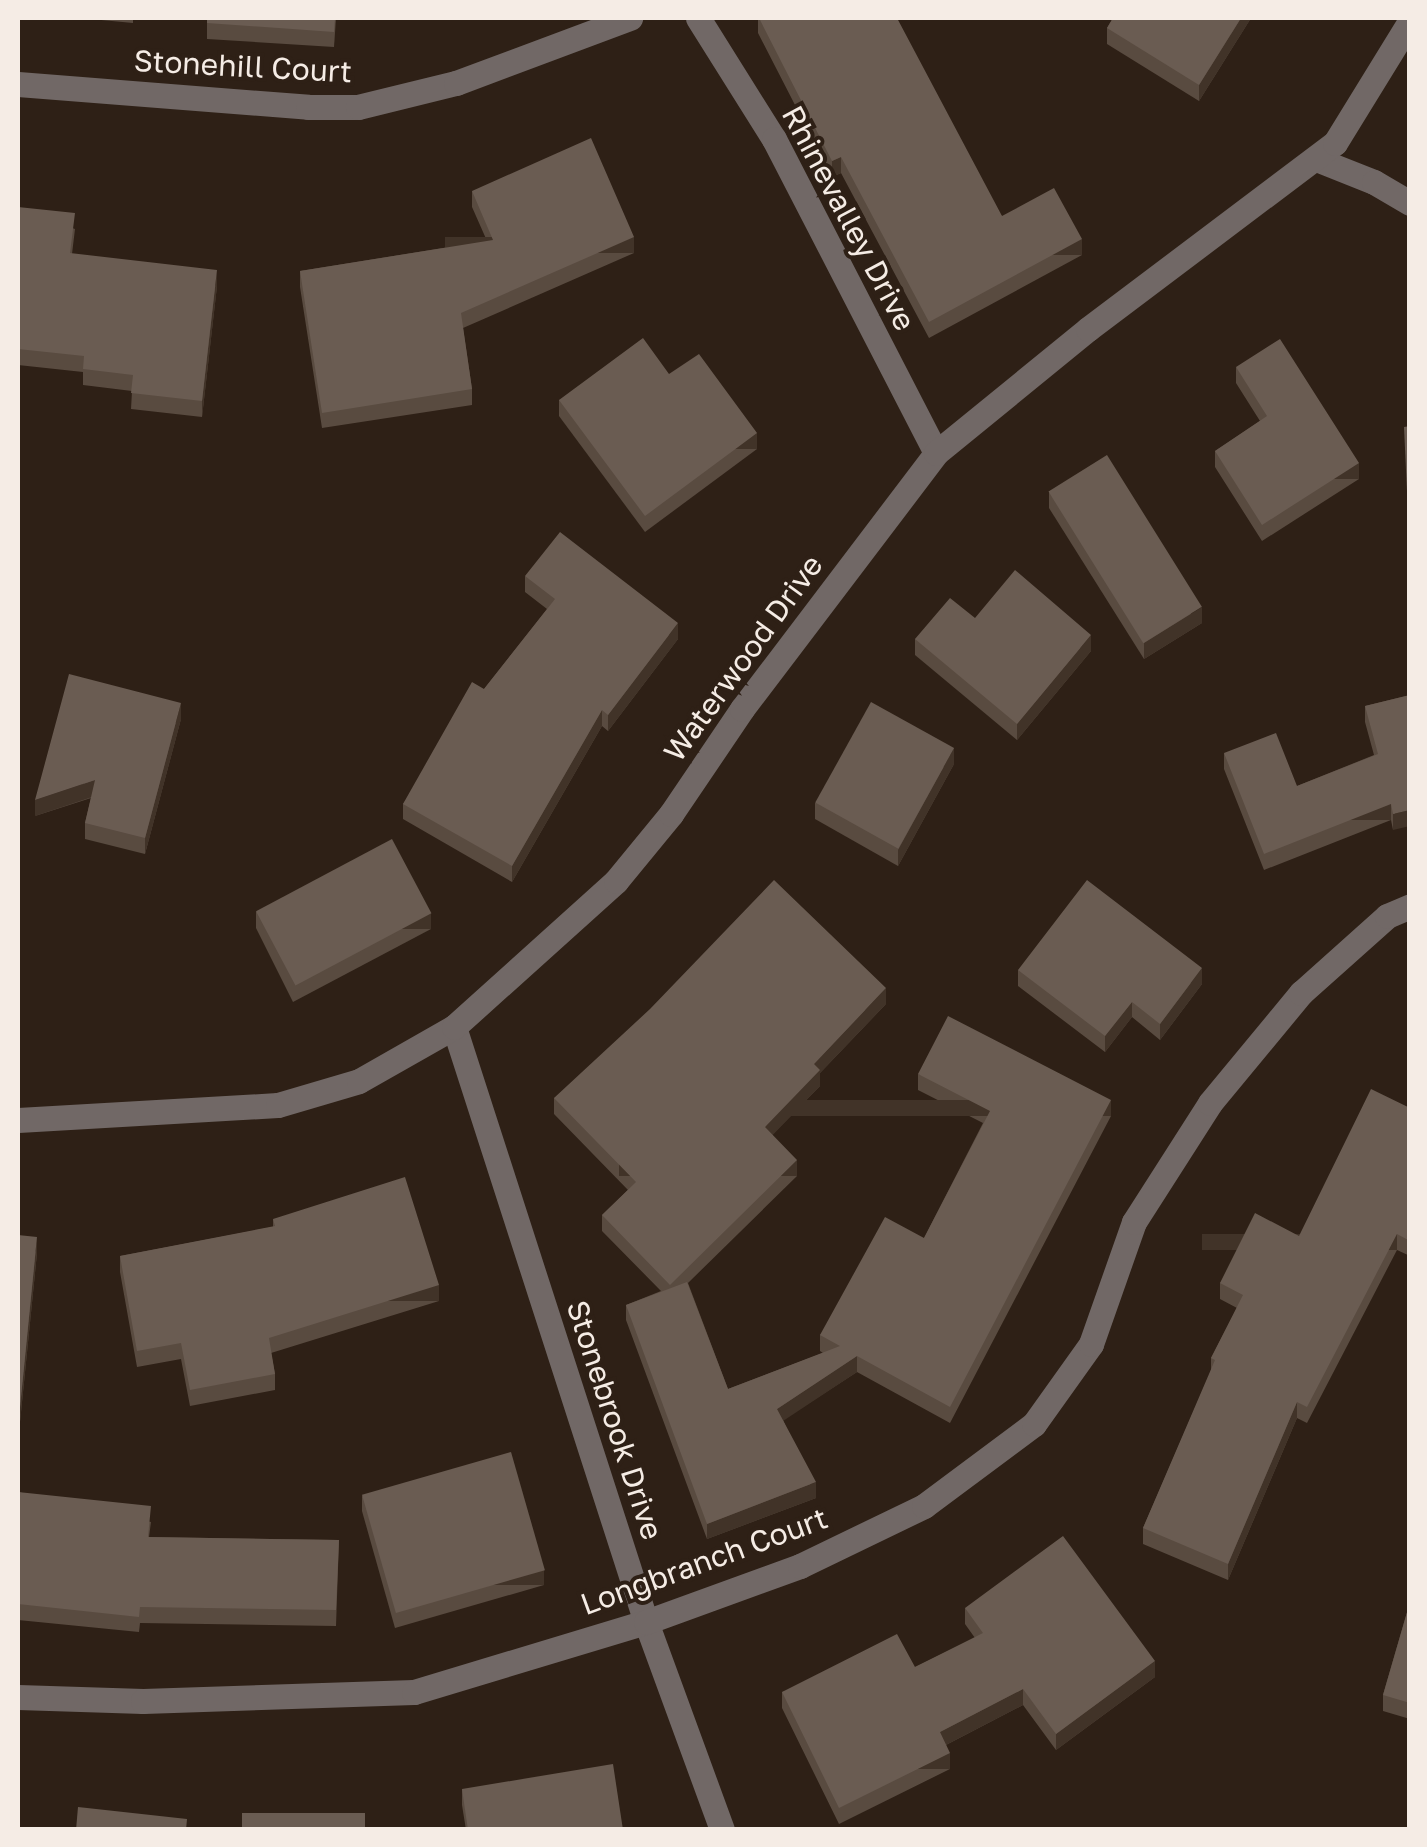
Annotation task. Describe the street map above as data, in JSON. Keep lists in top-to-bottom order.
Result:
{
  "streets": {
    "street": [
      "Stonehill Court",
      "Rhinevalley Drive",
      "Waterwood Drive",
      "Stonebrook Drive",
      "Longbranch Court"
    ]
  },
  "crossings": [
    ["Rhinevalley Drive", "Waterwood Drive"],
    ["Waterwood Drive", "Stonebrook Drive"],
    ["Stonebrook Drive", "Longbranch Court"]
  ]
}
